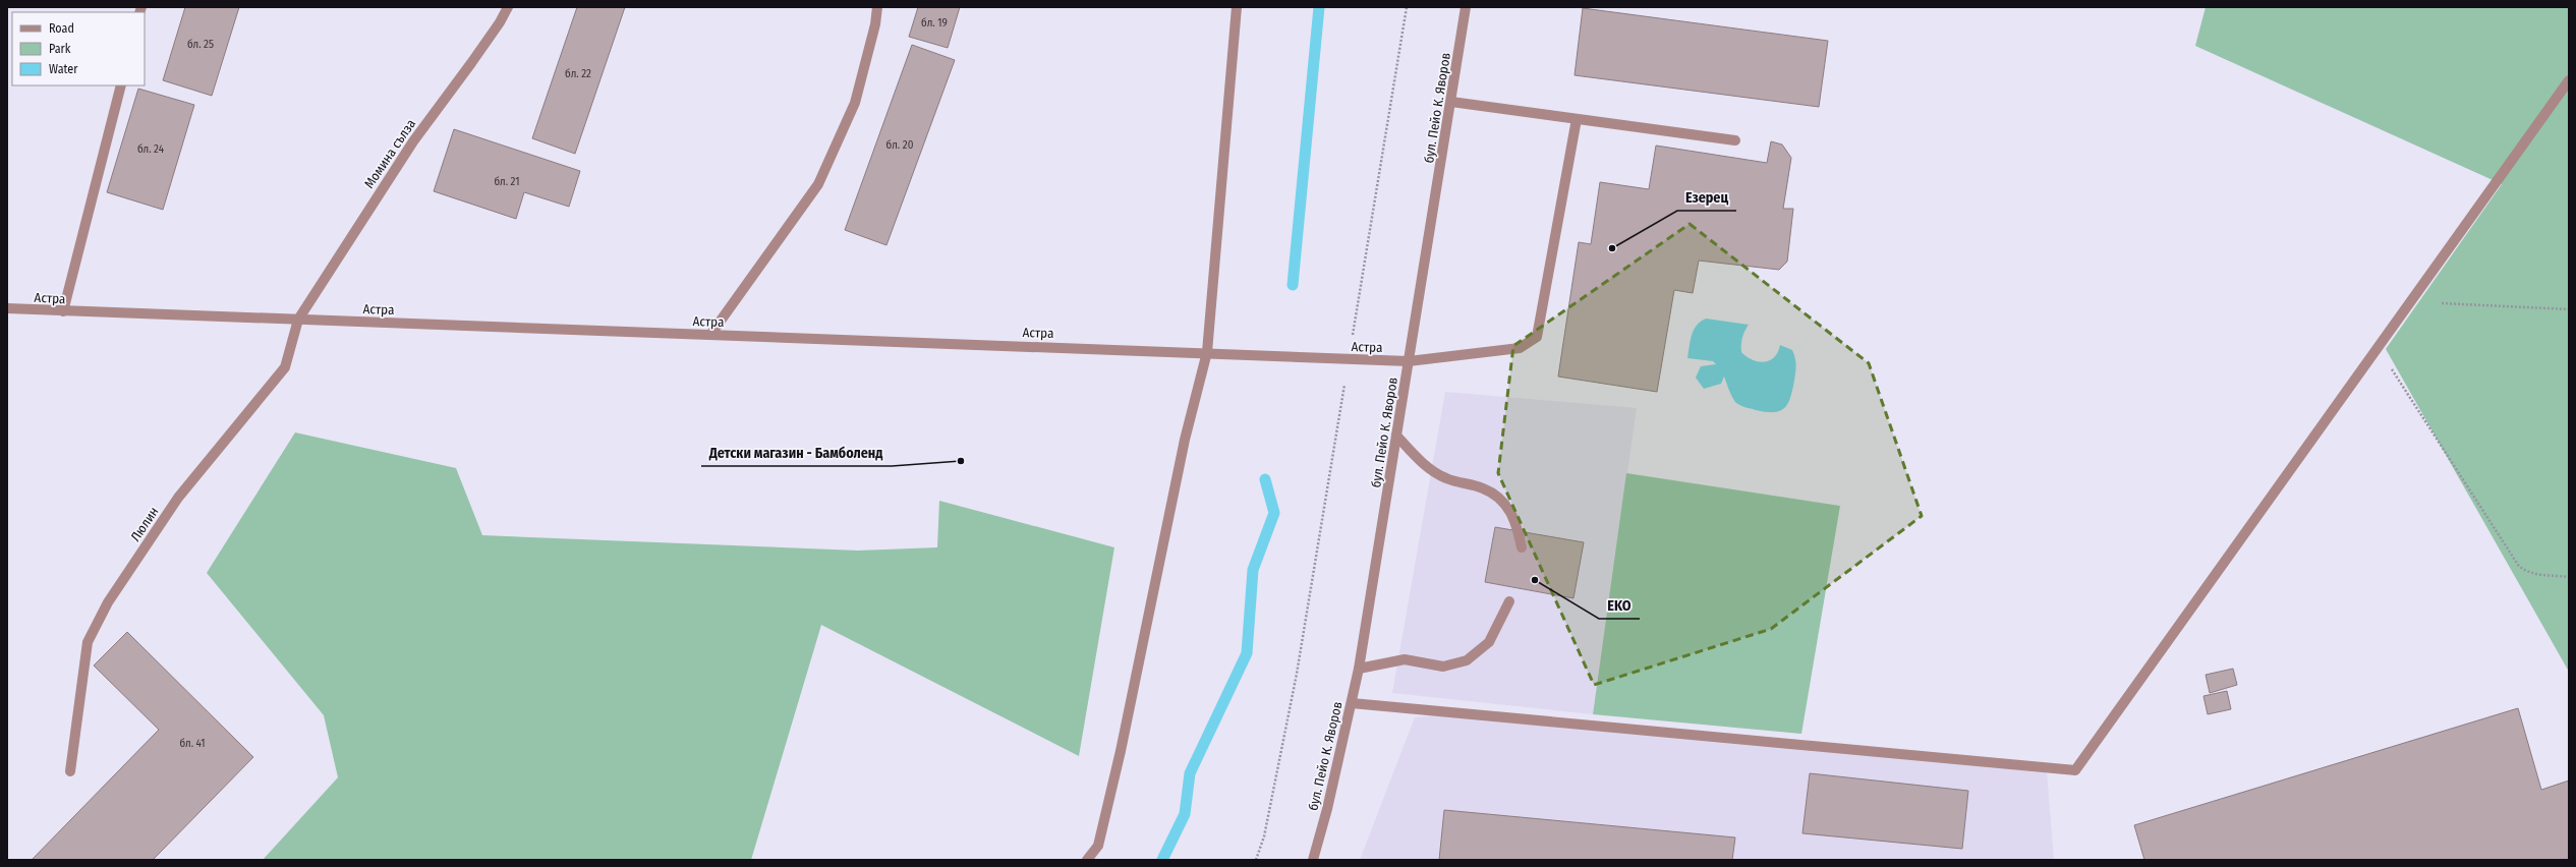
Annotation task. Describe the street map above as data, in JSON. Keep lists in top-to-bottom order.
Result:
{
  "streets": {
    "street": [
      "бул. Пейо К. Яворов",
      "Момина сълза",
      "Астра",
      "Люлин"
    ]
  },
  "crossings": [
    ["бул. Пейо К. Яворов", "Астра"],
    ["Момина сълза", "Астра"],
    ["Момина сълза", "Люлин"],
    ["Астра", "Люлин"]
  ],
  "places": ["Езерец", "Детски магазин - Бамболенд", "EKO"],
  "house_numbers": [
    "бл. 19",
    "бл. 25",
    "бл. 22",
    "бл. 20",
    "бл. 24",
    "бл. 21",
    "бл. 41"
  ],
  "legend": ["Road", "Park", "Water"]
}
